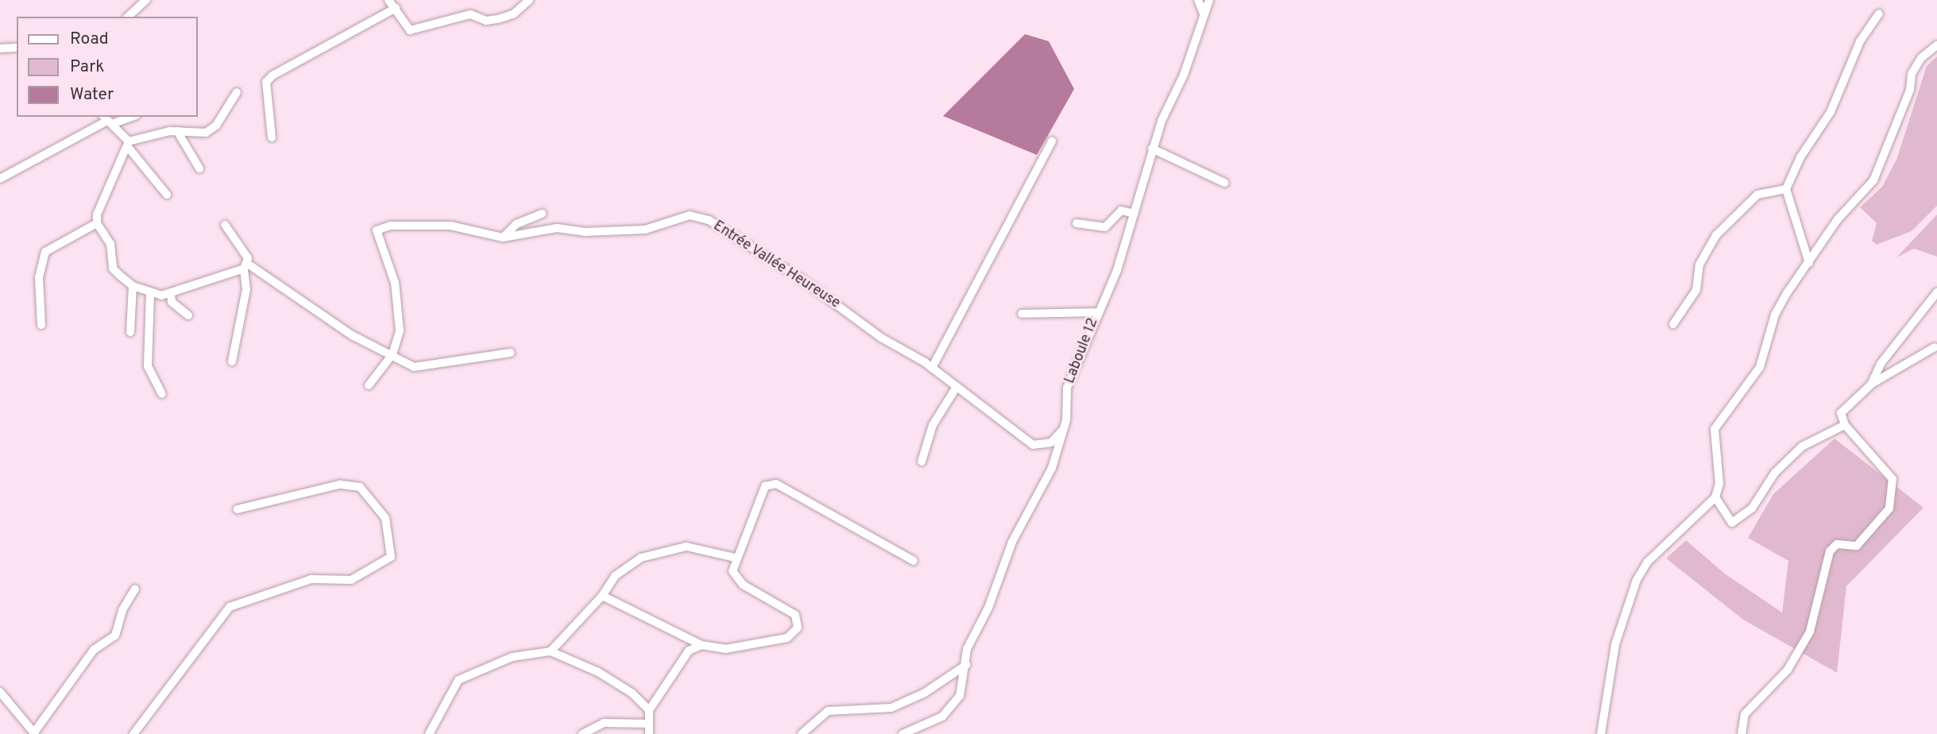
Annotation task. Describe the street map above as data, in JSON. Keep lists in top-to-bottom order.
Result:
{
  "streets": {
    "street": ["Entrée Vallée Heureuse", "Laboule 12"]
  },
  "crossings": [
    ["Entrée Vallée Heureuse", "Laboule 12"]
  ],
  "legend": ["Road", "Park", "Water"]
}
